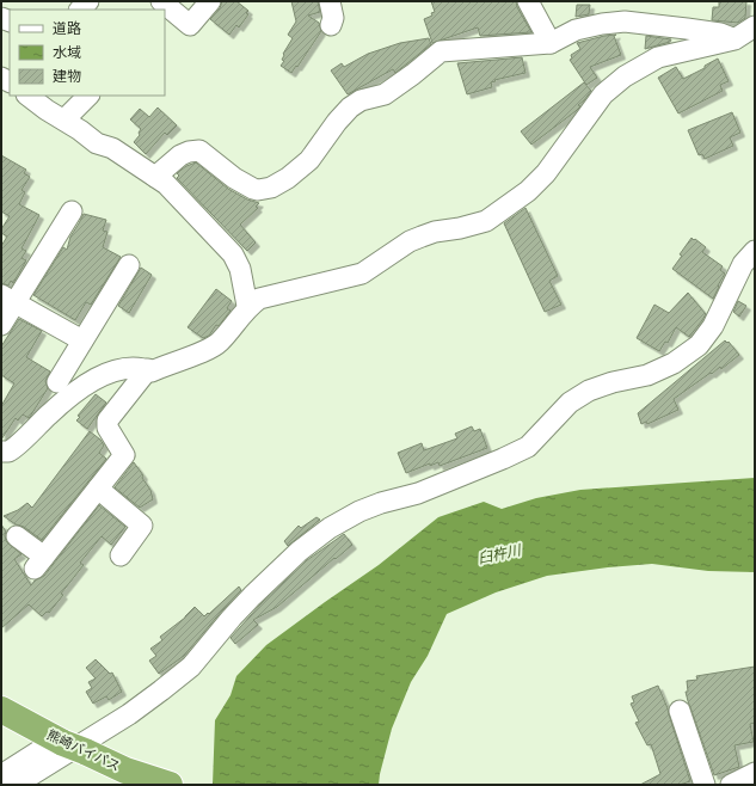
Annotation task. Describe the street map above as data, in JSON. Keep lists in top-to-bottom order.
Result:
{
  "streets": {
    "highway": ["熊崎バイパス"]
  },
  "water": ["臼杵川"],
  "legend": ["道路", "水域", "建物"]
}
